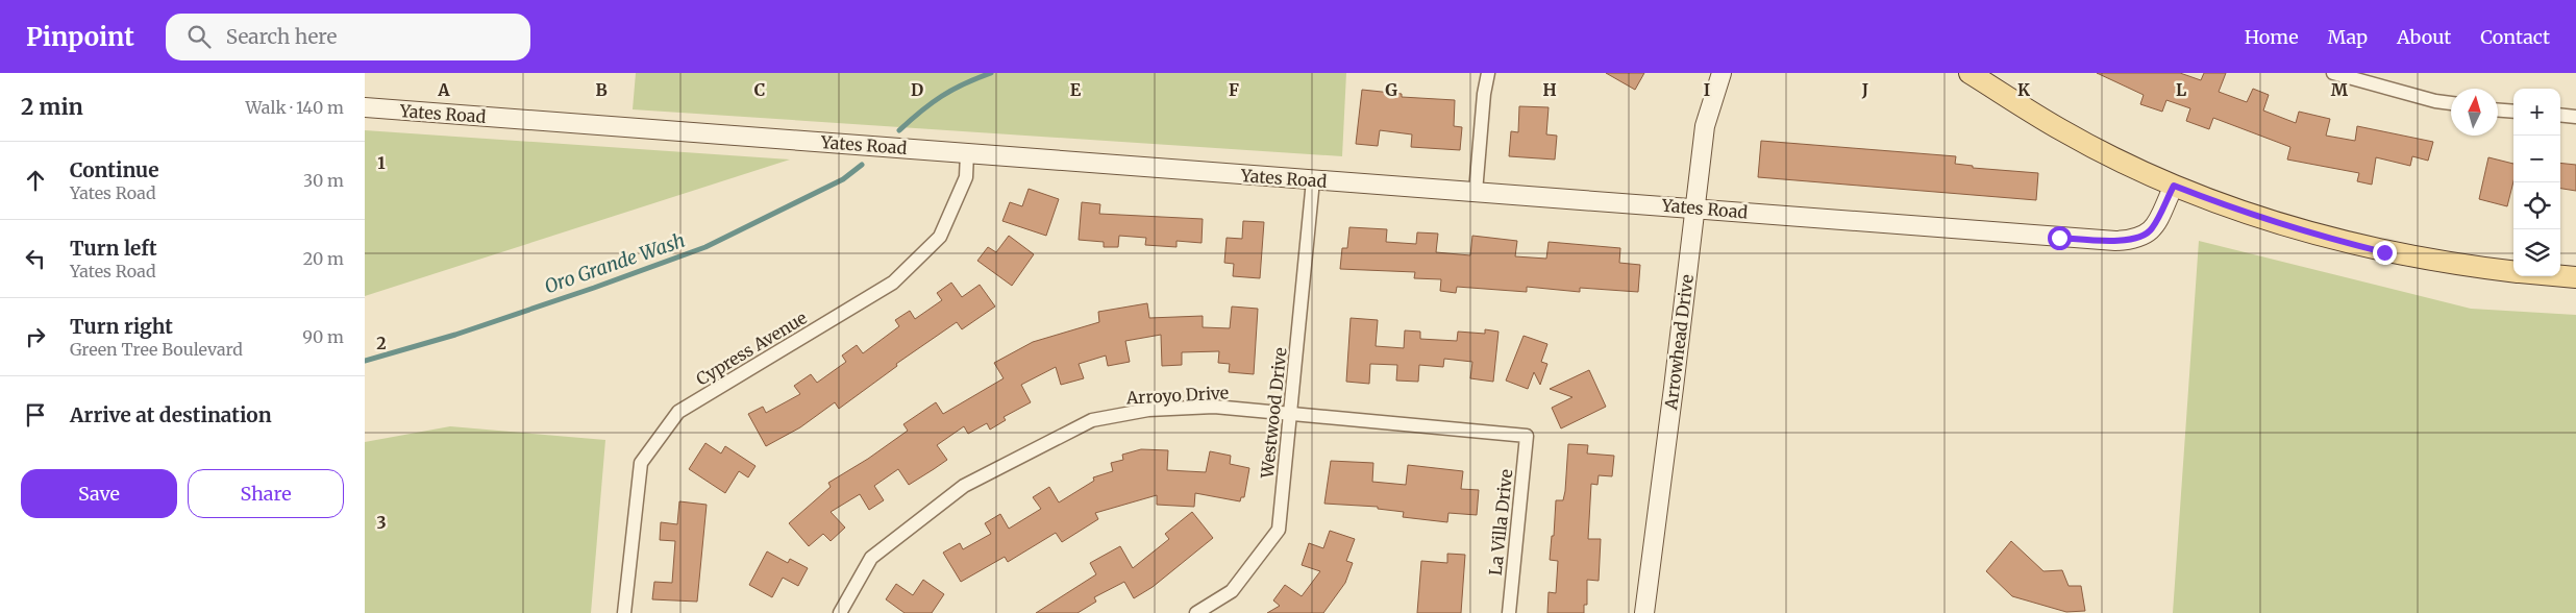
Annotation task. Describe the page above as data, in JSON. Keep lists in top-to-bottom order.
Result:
{
  "streets": {
    "street": [
      "Yates Road",
      "Arrowhead Drive",
      "Cypress Avenue",
      "Arroyo Drive",
      "Westwood Drive",
      "La Villa Drive"
    ]
  },
  "crossings": [
    ["Yates Road", "Arrowhead Drive"],
    ["Yates Road", "Cypress Avenue"],
    ["Yates Road", "Westwood Drive"],
    ["Arroyo Drive", "Westwood Drive"],
    ["Arroyo Drive", "La Villa Drive"]
  ],
  "water": ["Oro Grande Wash"],
  "north": "top",
  "page": {
    "header": "Pinpoint",
    "search": "Search here",
    "nav": [
      "Home",
      "Map",
      "About",
      "Contact"
    ],
    "heading": ["2 min", "Walk · 140 m"],
    "map_buttons": ["+", "−"],
    "list": [
      ["Continue", "Yates Road", "30 m"],
      ["Turn left", "Yates Road", "20 m"],
      ["Turn right", "Green Tree Boulevard", "90 m"],
      "Arrive at destination"
    ],
    "buttons": ["Save", "Share"]
  },
  "grid": {
    "columns": [
      "A",
      "B",
      "C",
      "D",
      "E",
      "F",
      "G",
      "H",
      "I",
      "J",
      "K",
      "L",
      "M"
    ],
    "rows": ["1", "2", "3"]
  }
}
